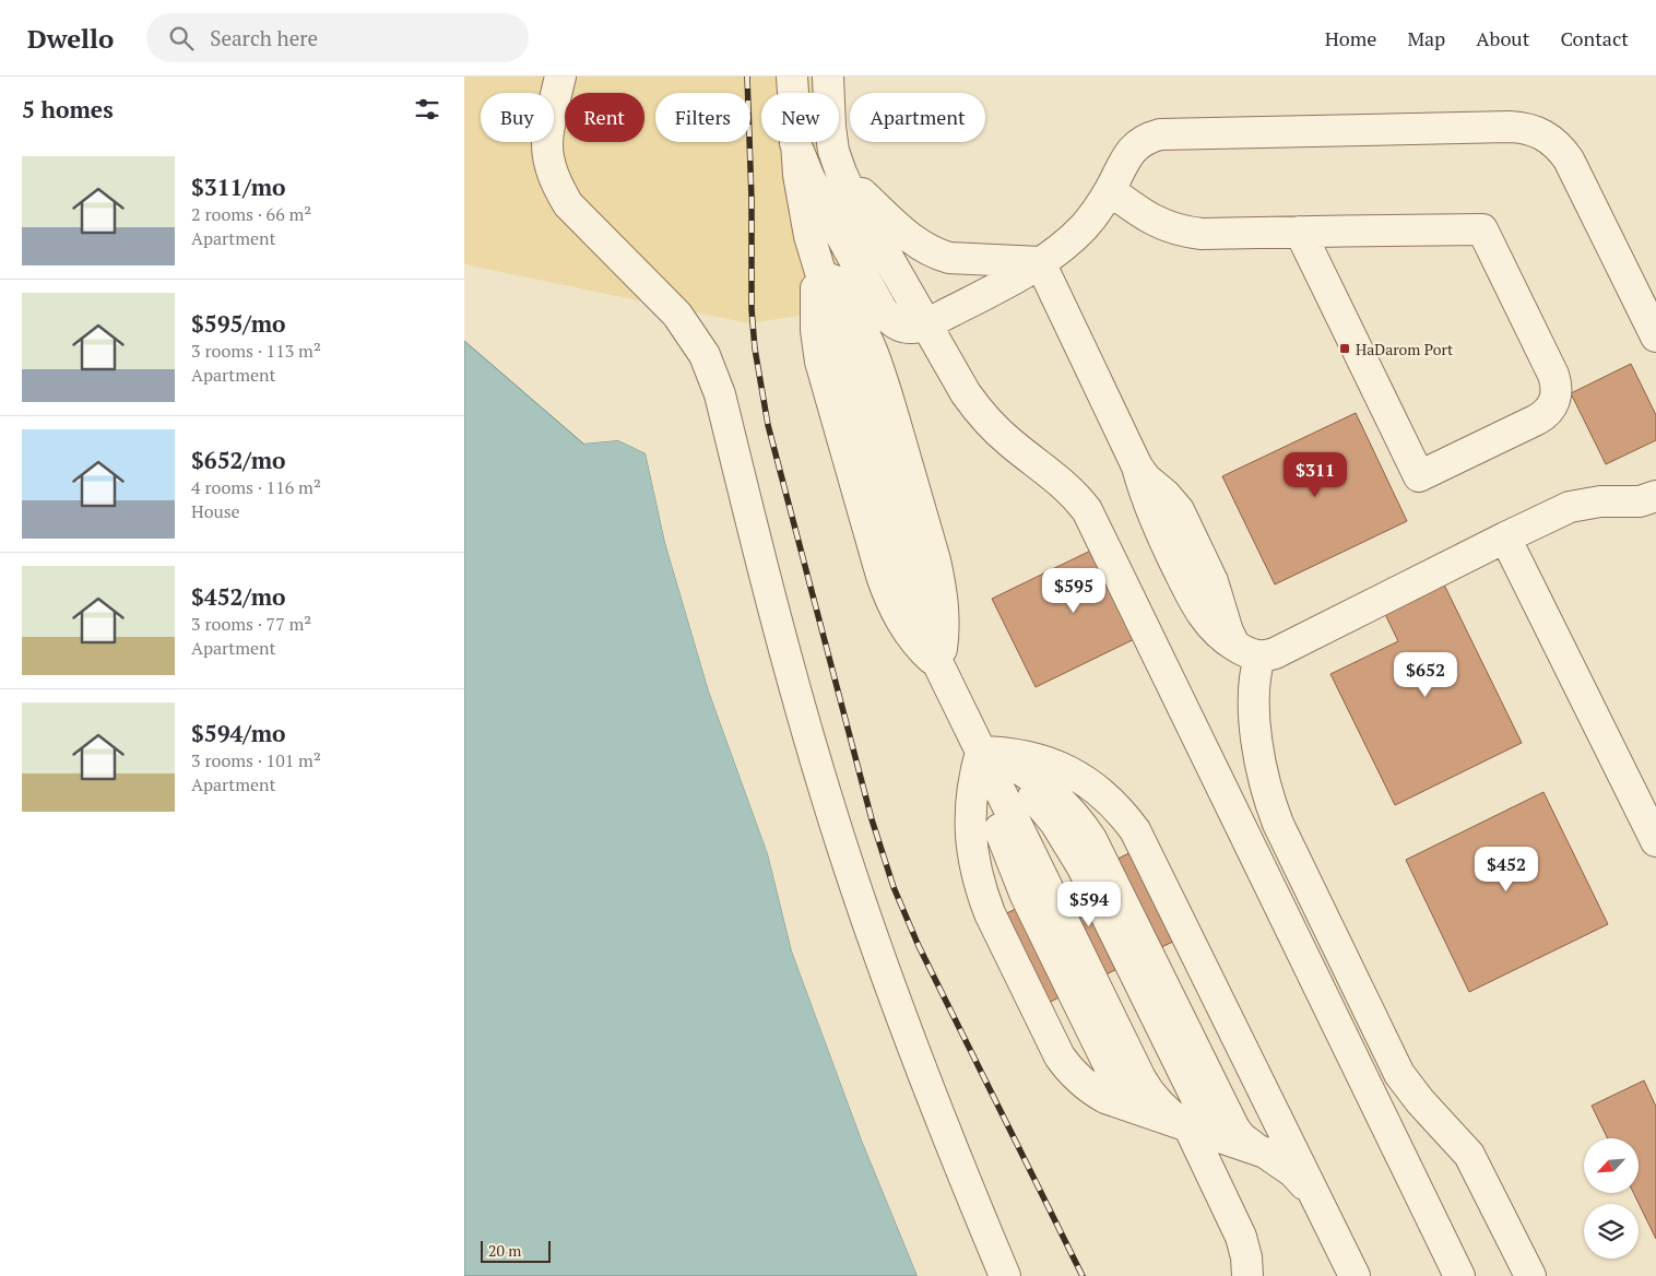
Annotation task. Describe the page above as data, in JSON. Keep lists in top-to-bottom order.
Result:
{
  "places": {
    "transit": ["HaDarom Port"]
  },
  "scale_bar": "20 m",
  "north": "bottom left",
  "page": {
    "header": "Dwello",
    "search": "Search here",
    "nav": [
      "Home",
      "Map",
      "About",
      "Contact"
    ],
    "heading": "5 homes",
    "chip": [
      "Buy",
      "Rent",
      "Filters",
      "New",
      "Apartment"
    ],
    "list": [
      {
        "name": "$311/mo",
        "note": "2 rooms · 66 m² · Apartment"
      },
      {
        "name": "$595/mo",
        "note": "3 rooms · 113 m² · Apartment"
      },
      {
        "name": "$652/mo",
        "note": "4 rooms · 116 m² · House"
      },
      {
        "name": "$452/mo",
        "note": "3 rooms · 77 m² · Apartment"
      },
      {
        "name": "$594/mo",
        "note": "3 rooms · 101 m² · Apartment"
      }
    ],
    "price": [
      "$311",
      "$595",
      "$652",
      "$452",
      "$594"
    ],
    "scale": "20 m"
  }
}
